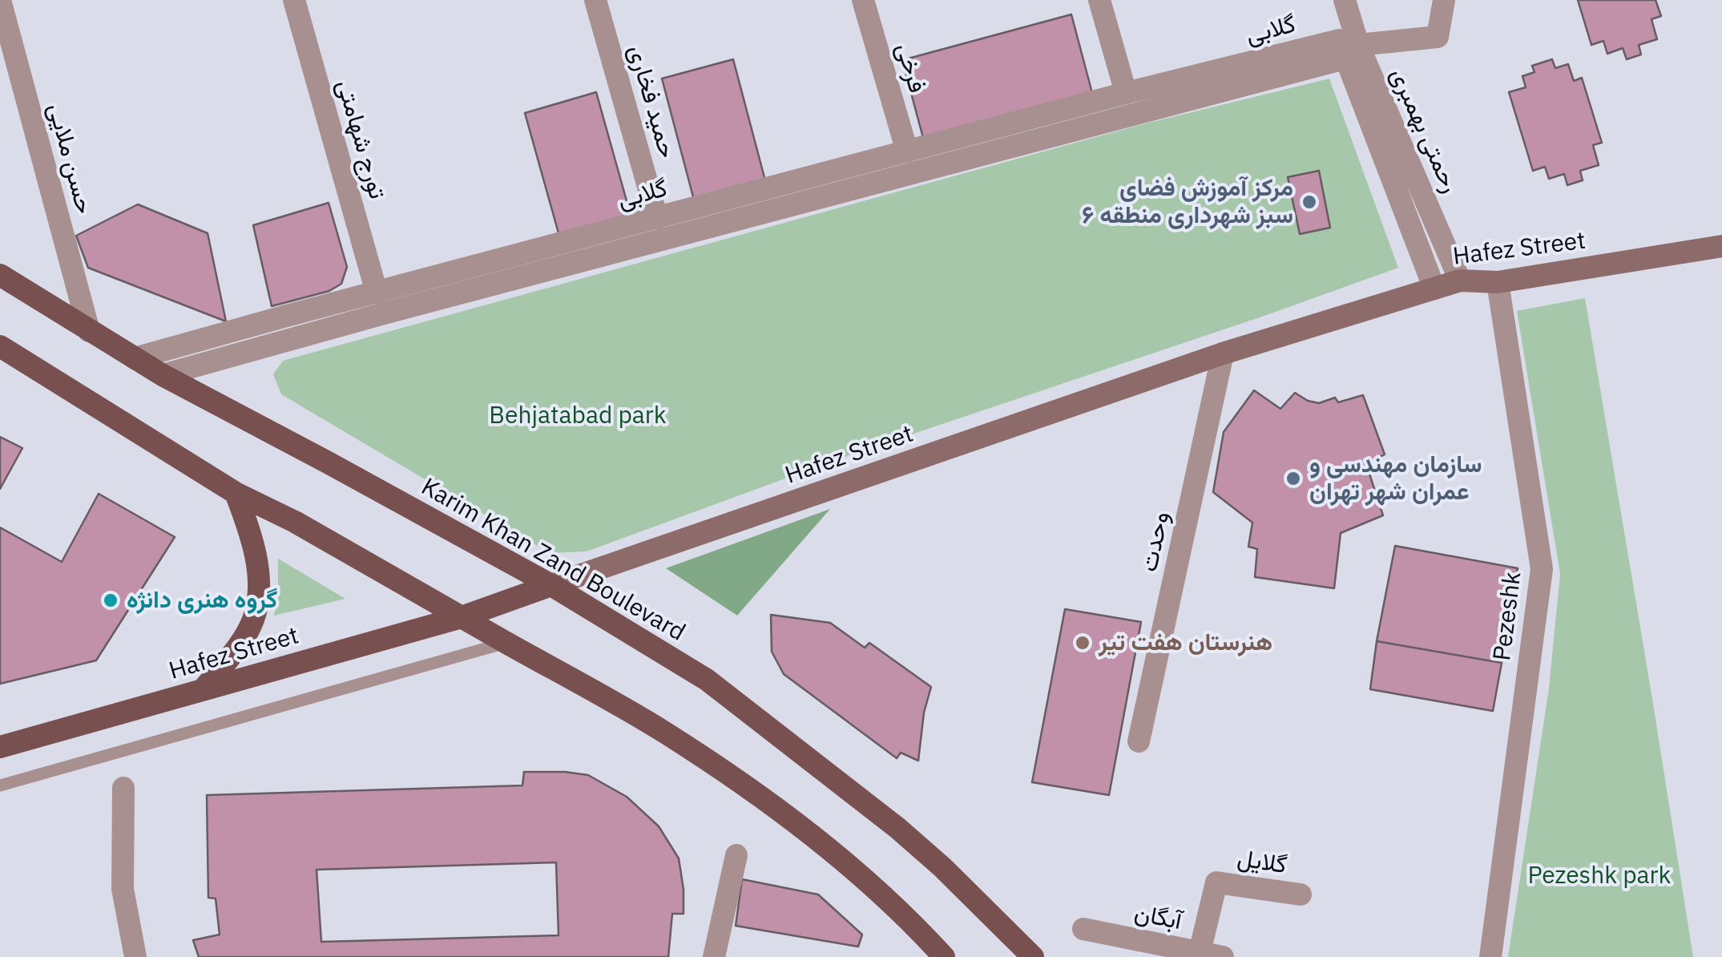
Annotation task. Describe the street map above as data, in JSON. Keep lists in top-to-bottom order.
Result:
{
  "streets": {
    "main road": ["Hafez Street", "Karim Khan Zand Boulevard"],
    "street": [
      "گلابی",
      "فرخی",
      "حمید فخاری",
      "رحمتی بهمبری",
      "تورج شهامتی",
      "حسن ملایی",
      "وحدت",
      "Pezeshk",
      "گلایل",
      "آبگان"
    ]
  },
  "crossings": [
    ["گلابی", "فرخی"],
    ["گلابی", "حمید فخاری"],
    ["گلابی", "رحمتی بهمبری"],
    ["گلابی", "تورج شهامتی"],
    ["گلابی", "Karim Khan Zand Boulevard"],
    ["رحمتی بهمبری", "Hafez Street"],
    ["حسن ملایی", "Karim Khan Zand Boulevard"],
    ["Hafez Street", "وحدت"],
    ["Hafez Street", "Karim Khan Zand Boulevard"],
    ["Hafez Street", "Pezeshk"],
    ["گلایل", "آبگان"]
  ],
  "parks": ["Behjatabad park", "Pezeshk park"],
  "places": [
    "مرکز آموزش فضای سبز شهرداری منطقه ۶",
    "سازمان مهندسی و عمران شهر تهران",
    "گروه هنری دانژه",
    "هنرستان هفت تیر"
  ]
}
